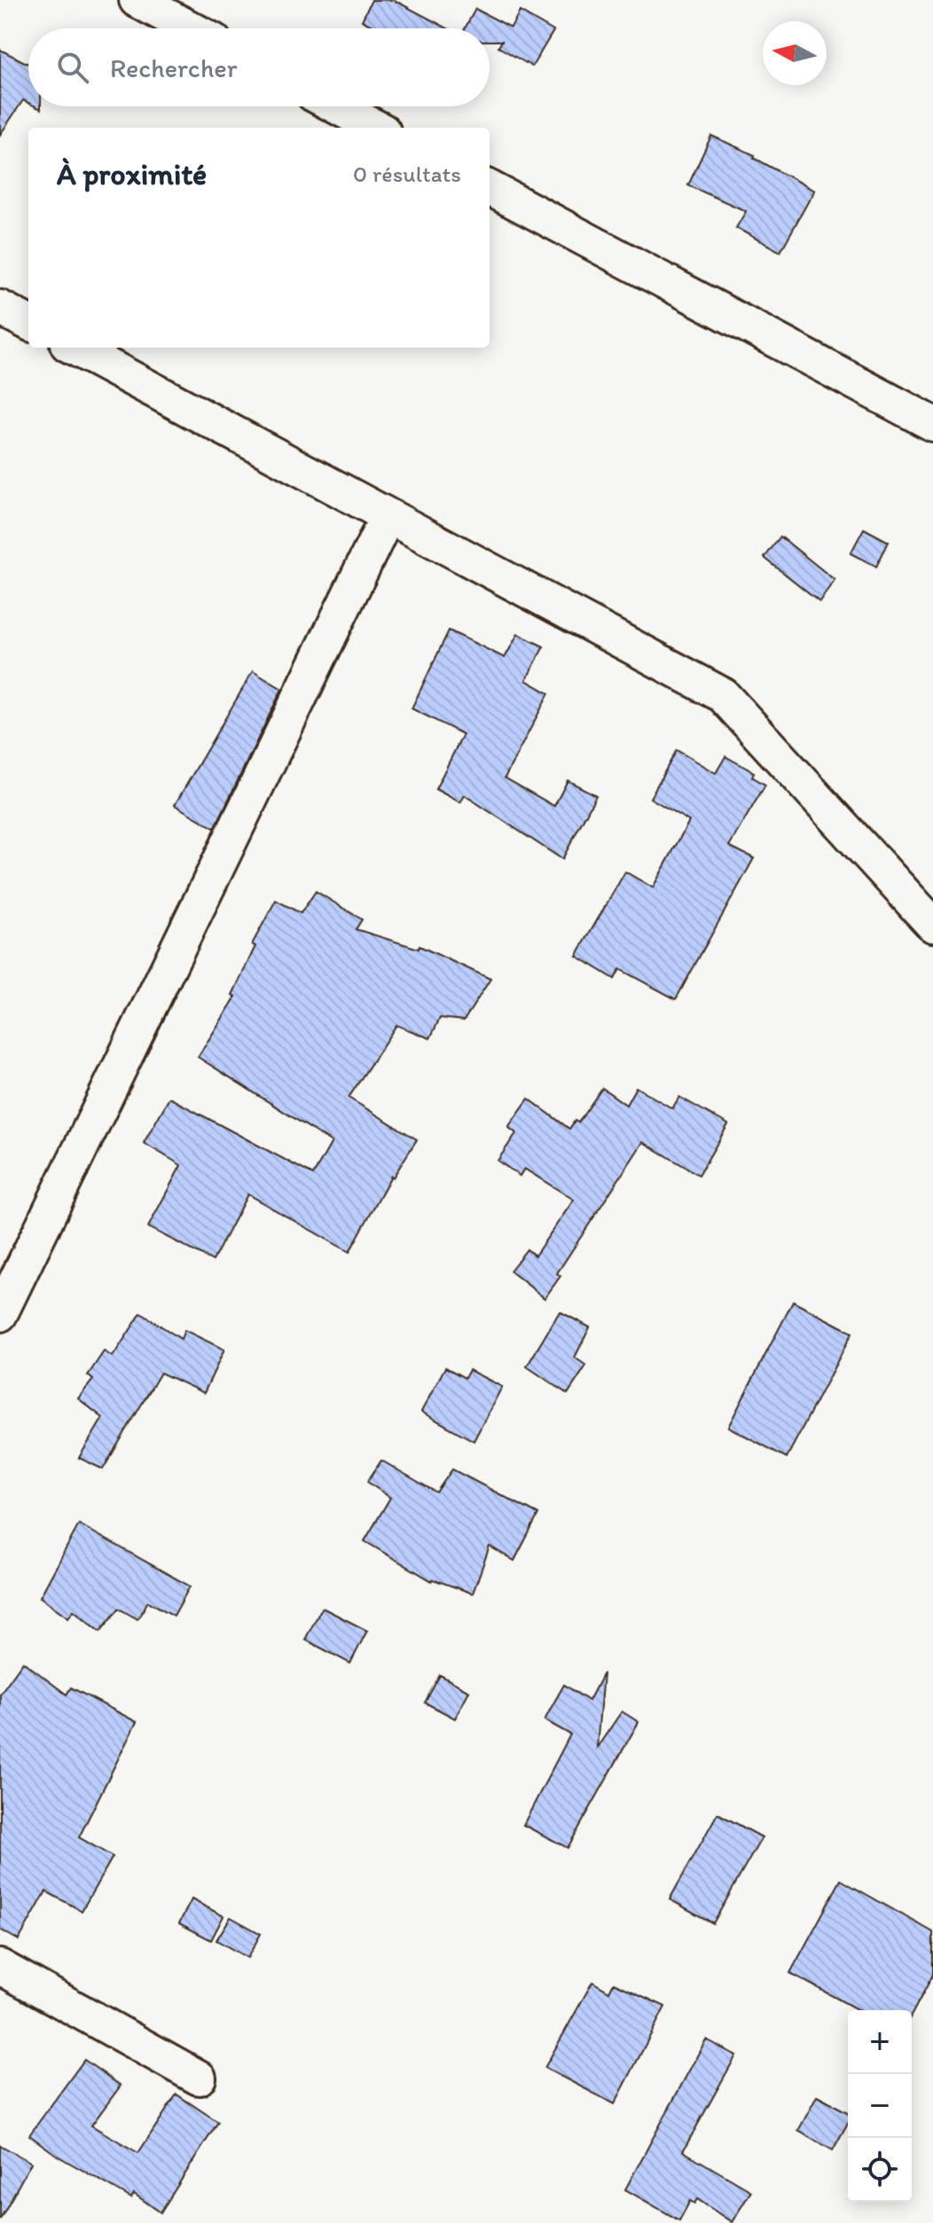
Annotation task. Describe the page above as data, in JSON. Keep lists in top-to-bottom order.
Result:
{
  "north": "left",
  "page": {
    "search": "Rechercher",
    "heading": ["À proximité", "0 résultats"],
    "map_buttons": ["+", "−"]
  }
}
